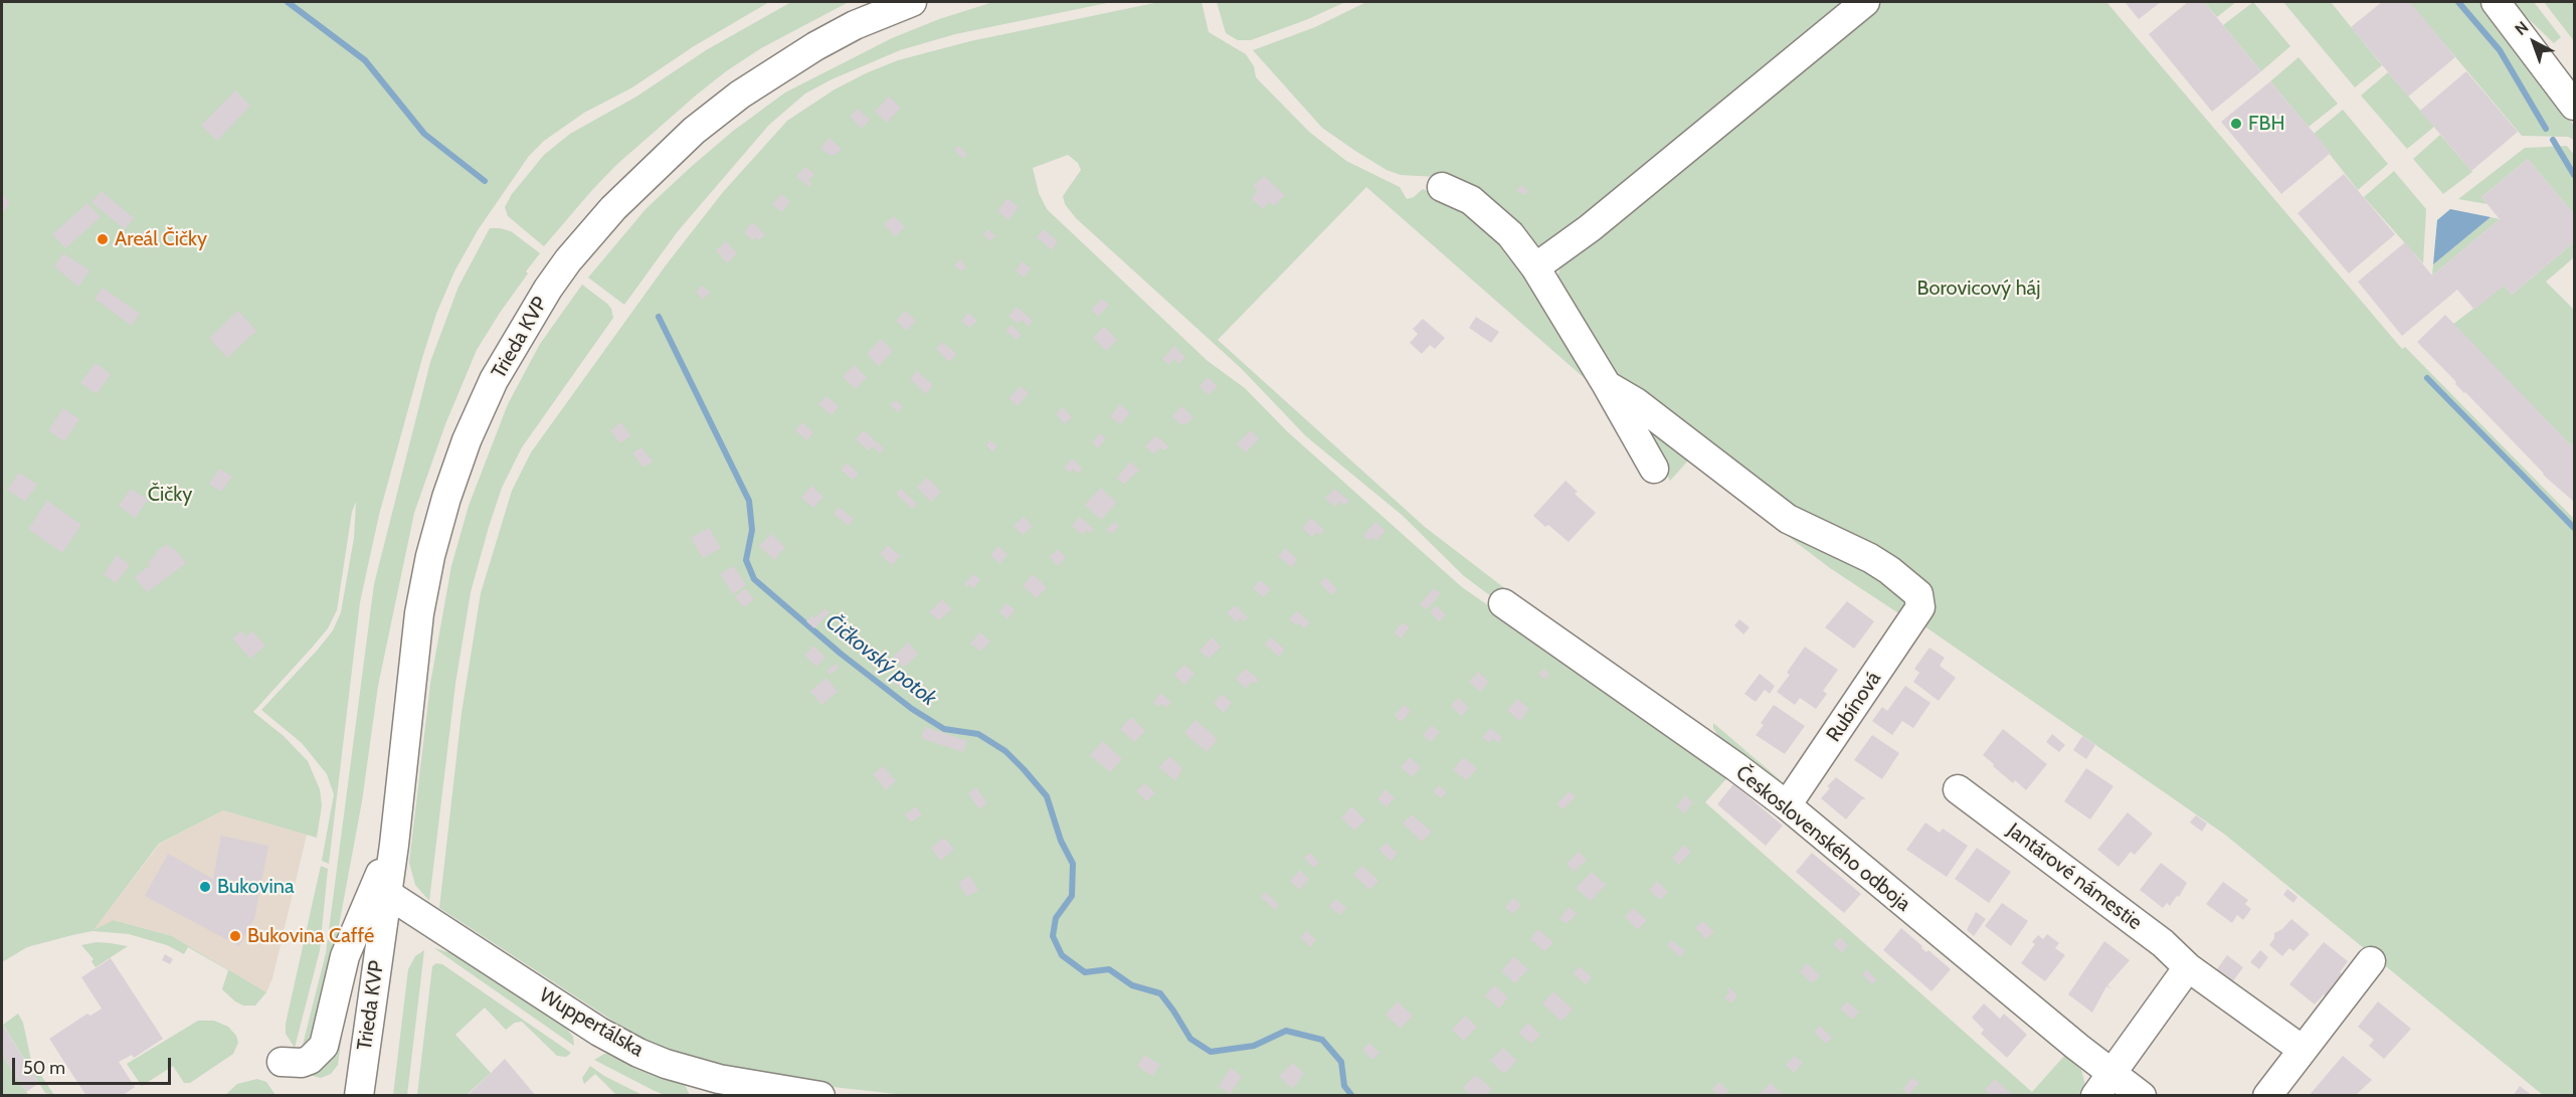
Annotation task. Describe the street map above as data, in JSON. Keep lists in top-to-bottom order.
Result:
{
  "streets": {
    "street": [
      "Trieda KVP",
      "Rubínová",
      "Československého odboja",
      "Jantárové námestie",
      "Wuppertálska"
    ]
  },
  "crossings": [
    ["Trieda KVP", "Wuppertálska"],
    ["Rubínová", "Československého odboja"]
  ],
  "water": ["Čičkovský potok"],
  "parks": ["Borovicový háj", "Čičky"],
  "places": [
    "FBH",
    "Areál Čičky",
    "Bukovina",
    "Bukovina Caffé"
  ],
  "scale_bar": "50 m",
  "north": "top left"
}
